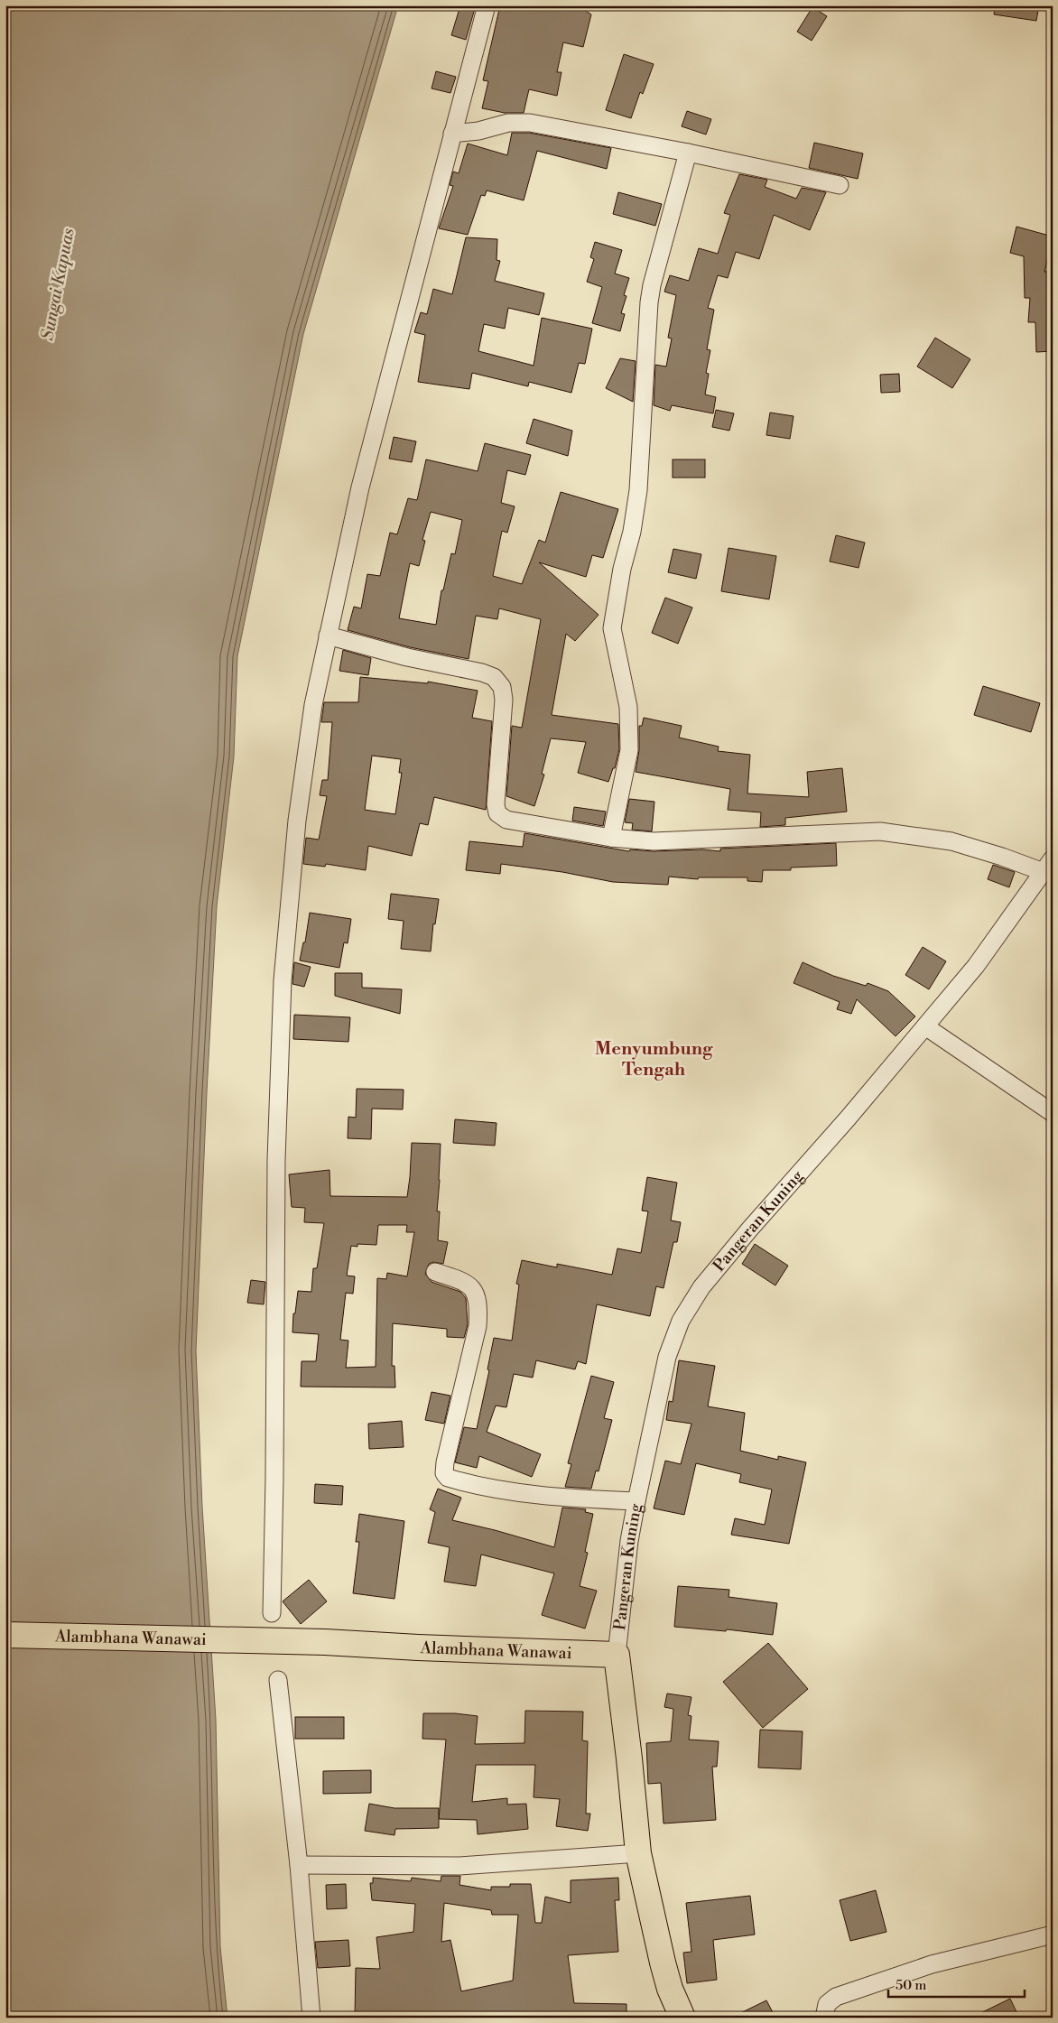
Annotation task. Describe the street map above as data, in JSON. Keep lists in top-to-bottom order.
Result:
{
  "streets": {
    "main road": ["Alambhana Wanawai"],
    "street": ["Pangeran Kuning"]
  },
  "crossings": [
    ["Pangeran Kuning", "Alambhana Wanawai"]
  ],
  "districts": ["Menyumbung Tengah"],
  "water": ["Sungai Kapuas"],
  "scale_bar": "50 m"
}
